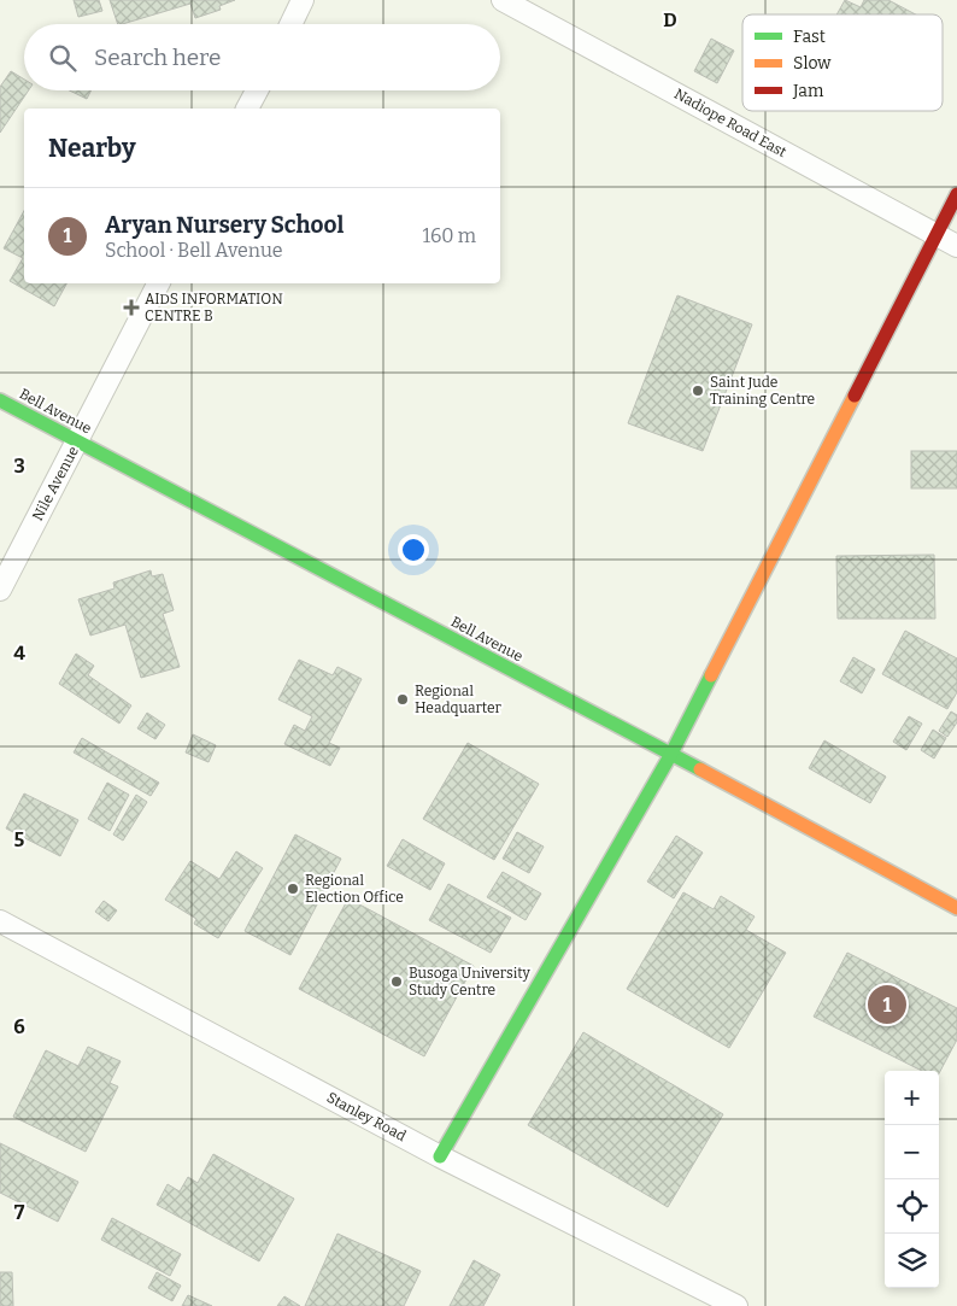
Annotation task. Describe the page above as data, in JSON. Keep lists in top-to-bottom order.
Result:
{
  "streets": {
    "street": [
      "Nadiope Road East",
      "Bell Avenue",
      "Nile Avenue",
      "Stanley Road"
    ]
  },
  "crossings": [
    ["Bell Avenue", "Nile Avenue"]
  ],
  "places": {
    "health": ["AIDS INFORMATION CENTRE B"],
    "other": [
      "Saint Jude Training Centre",
      "Regional Headquarter",
      "Regional Election Office",
      "Busoga University Study Centre"
    ]
  },
  "legend": ["Fast", "Slow", "Jam"],
  "page": {
    "search": "Search here",
    "heading": "Nearby",
    "list": [
      {
        "mark": "1",
        "name": "Aryan Nursery School",
        "note": "School · Bell Avenue",
        "value": "160 m"
      }
    ],
    "pins": "1",
    "map_buttons": ["+", "−"]
  },
  "grid": {
    "columns": ["D"],
    "rows": [
      "3",
      "4",
      "5",
      "6",
      "7"
    ]
  }
}
